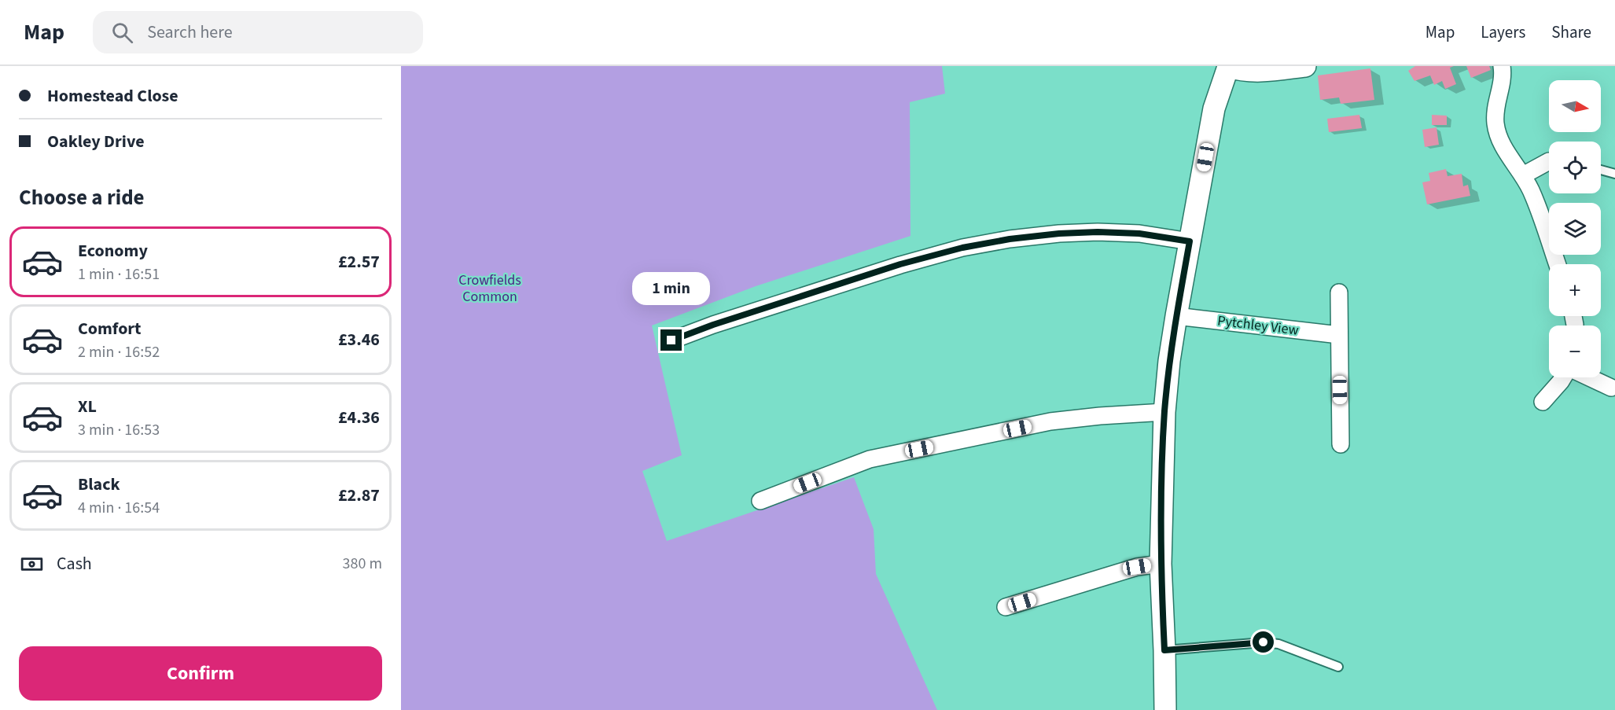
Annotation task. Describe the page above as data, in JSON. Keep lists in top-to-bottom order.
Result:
{
  "streets": {
    "street": ["Pytchley View"]
  },
  "parks": ["Crowfields Common"],
  "north": "right",
  "page": {
    "header": "Map",
    "search": "Search here",
    "nav": ["Map", "Layers", "Share"],
    "banner": ["Homestead Close", "Oakley Drive"],
    "map_buttons": ["+", "−"],
    "heading": "Choose a ride",
    "list": [
      {
        "name": "Economy",
        "note": "1 min · 16:51",
        "value": "£2.57"
      },
      {
        "name": "Comfort",
        "note": "2 min · 16:52",
        "value": "£3.46"
      },
      {
        "name": "XL",
        "note": "3 min · 16:53",
        "value": "£4.36"
      },
      {
        "name": "Black",
        "note": "4 min · 16:54",
        "value": "£2.87"
      }
    ],
    "bubble": "1 min",
    "pay": ["Cash", "380 m"],
    "buttons": "Confirm"
  }
}
